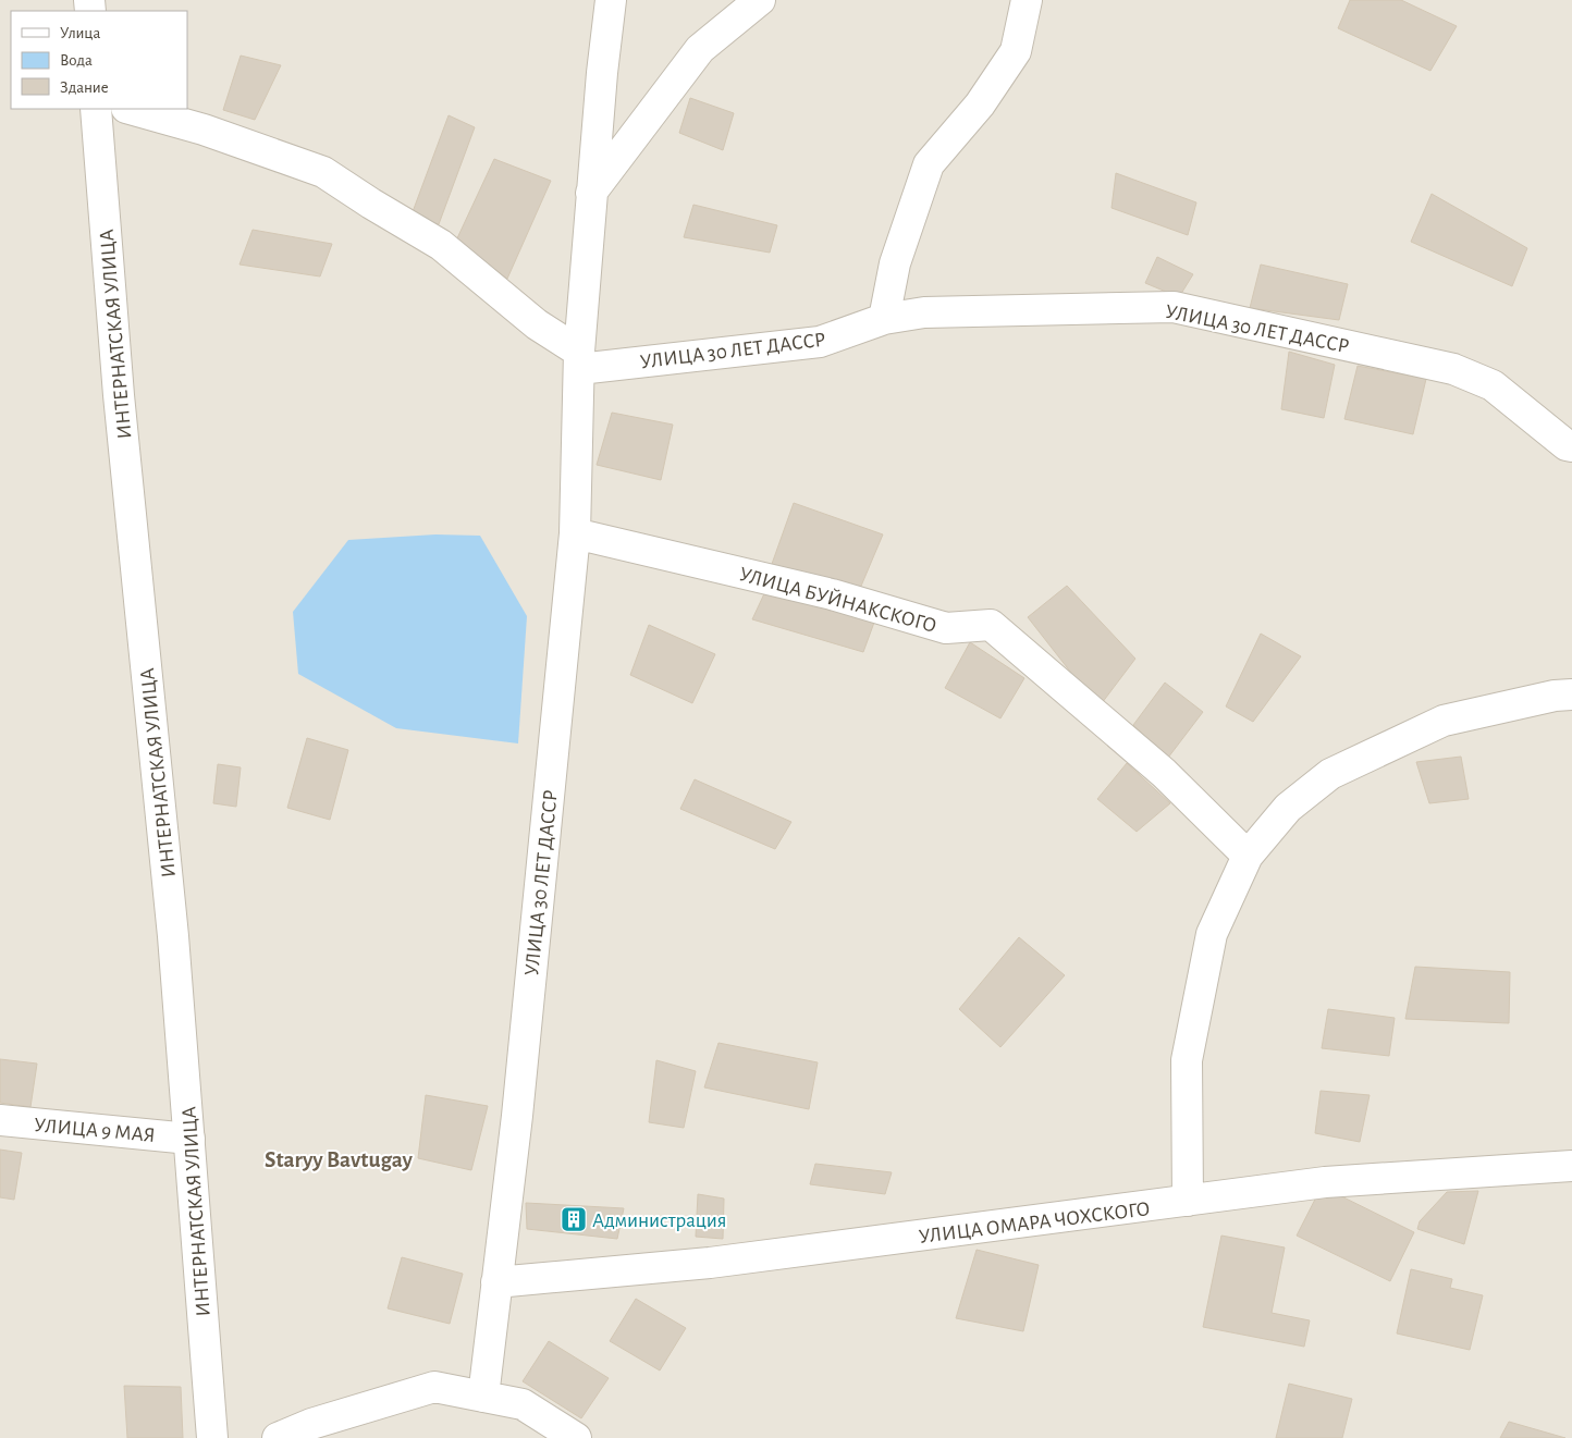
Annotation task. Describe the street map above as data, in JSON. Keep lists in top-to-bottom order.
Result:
{
  "streets": {
    "street": [
      "УЛИЦА 30 ЛЕТ ДАССР",
      "ИНТЕРНАТСКАЯ УЛИЦА",
      "УЛИЦА БУЙНАКСКОГО",
      "УЛИЦА 9 МАЯ",
      "УЛИЦА ОМАРА ЧОХСКОГО"
    ]
  },
  "crossings": [
    ["УЛИЦА 30 ЛЕТ ДАССР", "УЛИЦА БУЙНАКСКОГО"],
    ["УЛИЦА 30 ЛЕТ ДАССР", "УЛИЦА ОМАРА ЧОХСКОГО"],
    ["ИНТЕРНАТСКАЯ УЛИЦА", "УЛИЦА 9 МАЯ"]
  ],
  "districts": ["Staryy Bavtugay"],
  "places": {
    "building": ["Администрация"]
  },
  "legend": ["Улица", "Вода", "Здание"]
}
